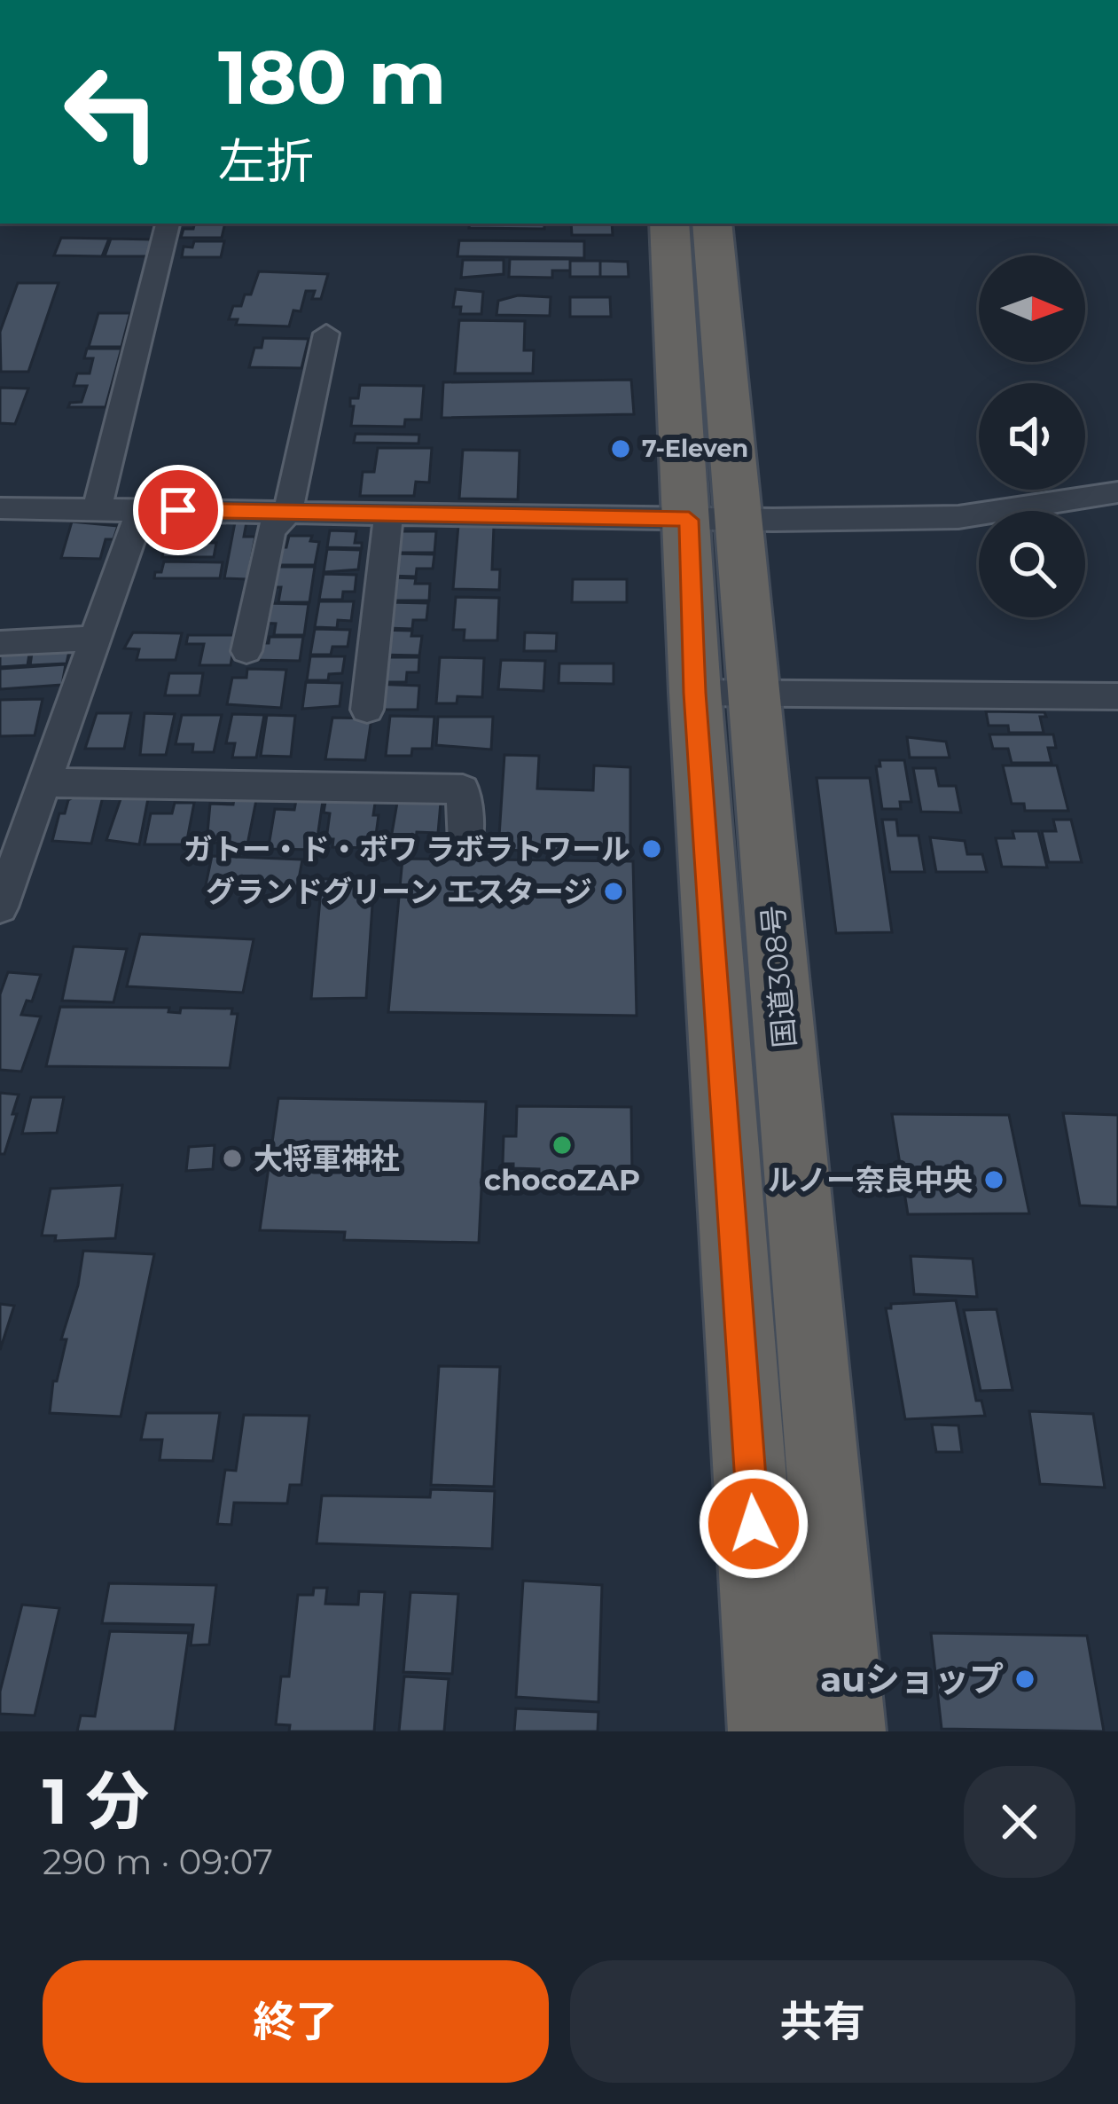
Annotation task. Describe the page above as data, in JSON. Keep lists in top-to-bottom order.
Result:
{
  "streets": {
    "highway": ["国道308号"]
  },
  "places": [
    "7-Eleven",
    "ガトー・ド・ボワ ラボラトワール",
    "グランドグリーン エスタージ",
    "chocoZAP",
    "大将軍神社",
    "ルノー奈良中央",
    "auショップ"
  ],
  "north": "right",
  "page": {
    "turn": ["180 m", "左折"],
    "heading": ["1 分", "290 m · 09:07"],
    "buttons": ["終了", "共有"]
  }
}
